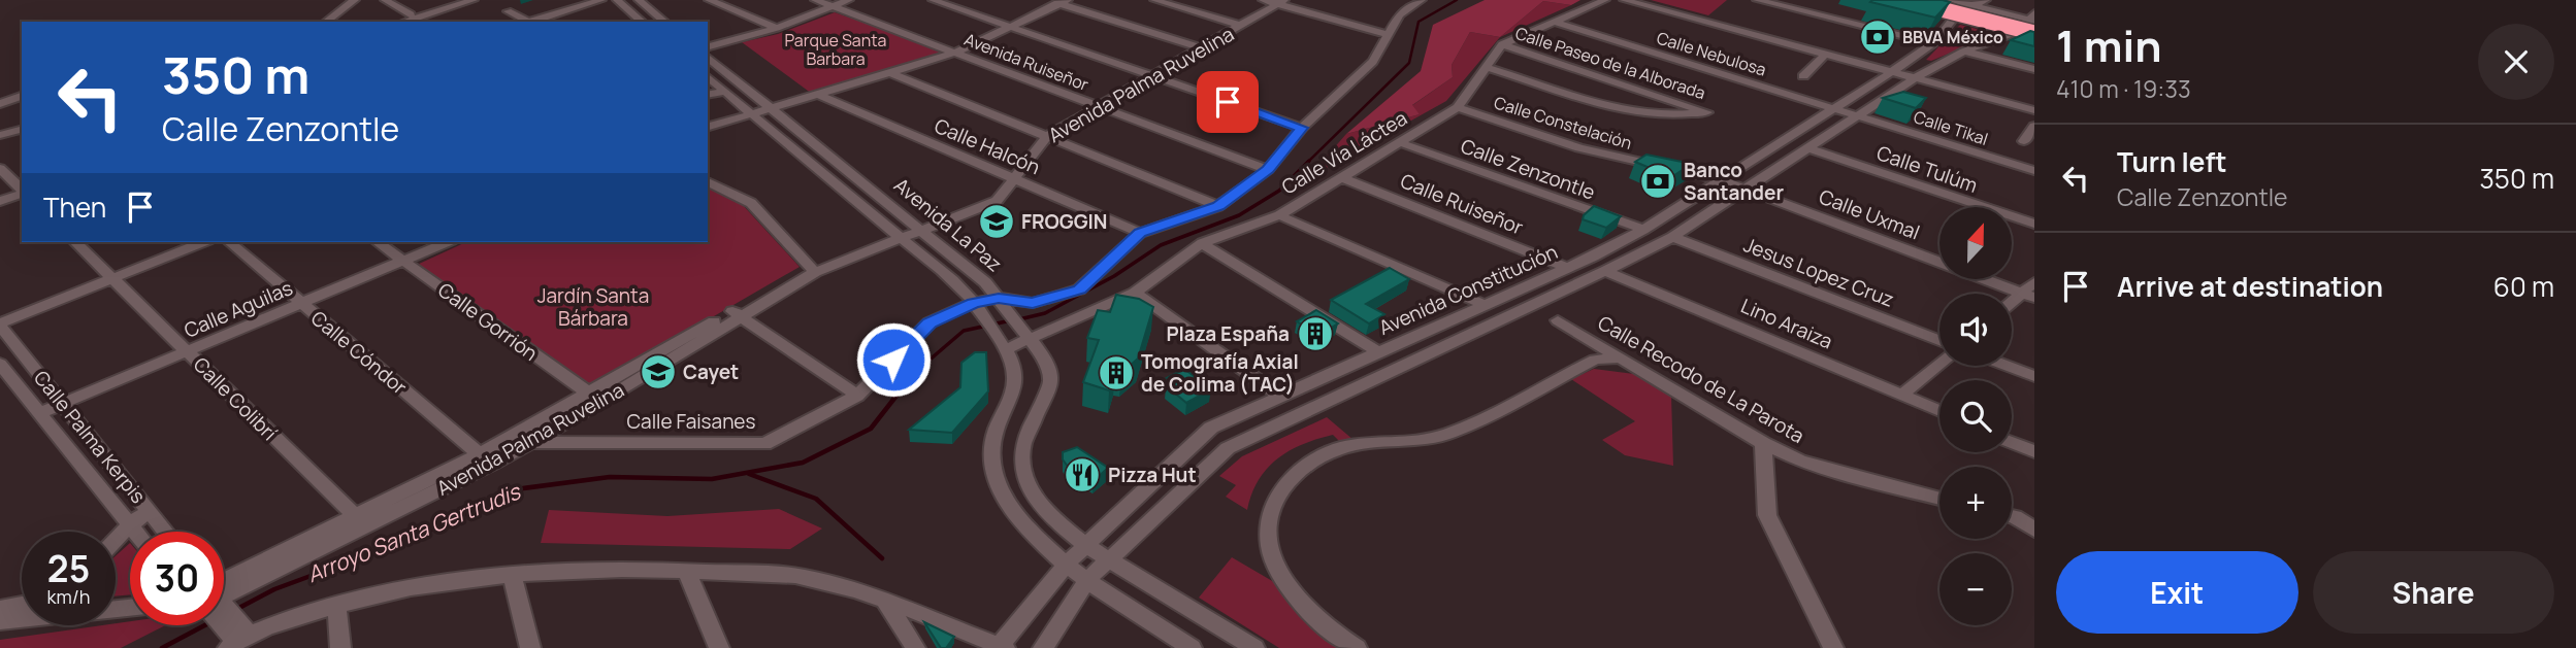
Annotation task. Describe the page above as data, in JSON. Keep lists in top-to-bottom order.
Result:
{
  "streets": {
    "street": [
      "Calle Nebulosa",
      "Avenida Ruiseñor",
      "Calle Paseo de la Alborada",
      "Avenida Palma Ruvelina",
      "Calle Constelación",
      "Calle Tikal",
      "Calle Halcón",
      "Calle Vía Láctea",
      "Calle Zenzontle",
      "Calle Tulúm",
      "Calle Ruiseñor",
      "Calle Uxmal",
      "Avenida La Paz",
      "Jesus Lopez Cruz",
      "Avenida Constitución",
      "Calle Aguilas",
      "Calle Gorrión",
      "Lino Araiza",
      "Calle Cóndor",
      "Calle Recodo de La Parota",
      "Calle Colibrí",
      "Calle Faisanes",
      "Calle Palma Kerpis"
    ]
  },
  "crossings": [
    ["Calle Nebulosa", "Calle Tikal"],
    ["Calle Nebulosa", "Calle Vía Láctea"],
    ["Calle Nebulosa", "Avenida Constitución"],
    ["Avenida Ruiseñor", "Avenida Palma Ruvelina"],
    ["Avenida Ruiseñor", "Calle Faisanes"],
    ["Calle Paseo de la Alborada", "Calle Vía Láctea"],
    ["Avenida Palma Ruvelina", "Calle Halcón"],
    ["Avenida Palma Ruvelina", "Avenida La Paz"],
    ["Avenida Palma Ruvelina", "Calle Gorrión"],
    ["Avenida Palma Ruvelina", "Calle Cóndor"],
    ["Avenida Palma Ruvelina", "Calle Colibrí"],
    ["Avenida Palma Ruvelina", "Calle Faisanes"],
    ["Calle Constelación", "Calle Vía Láctea"],
    ["Calle Constelación", "Calle Uxmal"],
    ["Calle Constelación", "Avenida Constitución"],
    ["Calle Tikal", "Avenida Constitución"],
    ["Calle Halcón", "Calle Faisanes"],
    ["Calle Vía Láctea", "Calle Zenzontle"],
    ["Calle Vía Láctea", "Calle Ruiseñor"],
    ["Calle Vía Láctea", "Avenida La Paz"],
    ["Calle Zenzontle", "Avenida Constitución"],
    ["Calle Tulúm", "Avenida Constitución"],
    ["Calle Ruiseñor", "Avenida Constitución"],
    ["Calle Uxmal", "Avenida Constitución"],
    ["Avenida La Paz", "Avenida Constitución"],
    ["Avenida La Paz", "Calle Faisanes"],
    ["Jesus Lopez Cruz", "Avenida Constitución"],
    ["Avenida Constitución", "Lino Araiza"],
    ["Calle Aguilas", "Calle Gorrión"],
    ["Calle Aguilas", "Calle Cóndor"],
    ["Calle Aguilas", "Calle Colibrí"],
    ["Calle Aguilas", "Calle Palma Kerpis"]
  ],
  "water": ["Arroyo Santa Gertrudis"],
  "parks": ["Parque Santa Barbara", "Jardín Santa Bárbara"],
  "places": {
    "bank": ["BBVA México", "Banco Santander"],
    "school or university": ["FROGGIN", "Cayet"],
    "building": ["Plaza España", "Tomografía Axial de Colima (TAC)"],
    "restaurant": ["Pizza Hut"]
  },
  "north": "top",
  "page": {
    "heading": ["1 min", "410 m · 19:33"],
    "turn": ["350 m", "Calle Zenzontle"],
    "list": [
      {
        "name": "Turn left",
        "note": "Calle Zenzontle",
        "value": "350 m"
      },
      {
        "name": "Arrive at destination",
        "value": "60 m"
      }
    ],
    "then": "Then",
    "map_buttons": ["+", "−"],
    "speed": "25 km/h",
    "limit": "30",
    "buttons": ["Exit", "Share"]
  }
}
